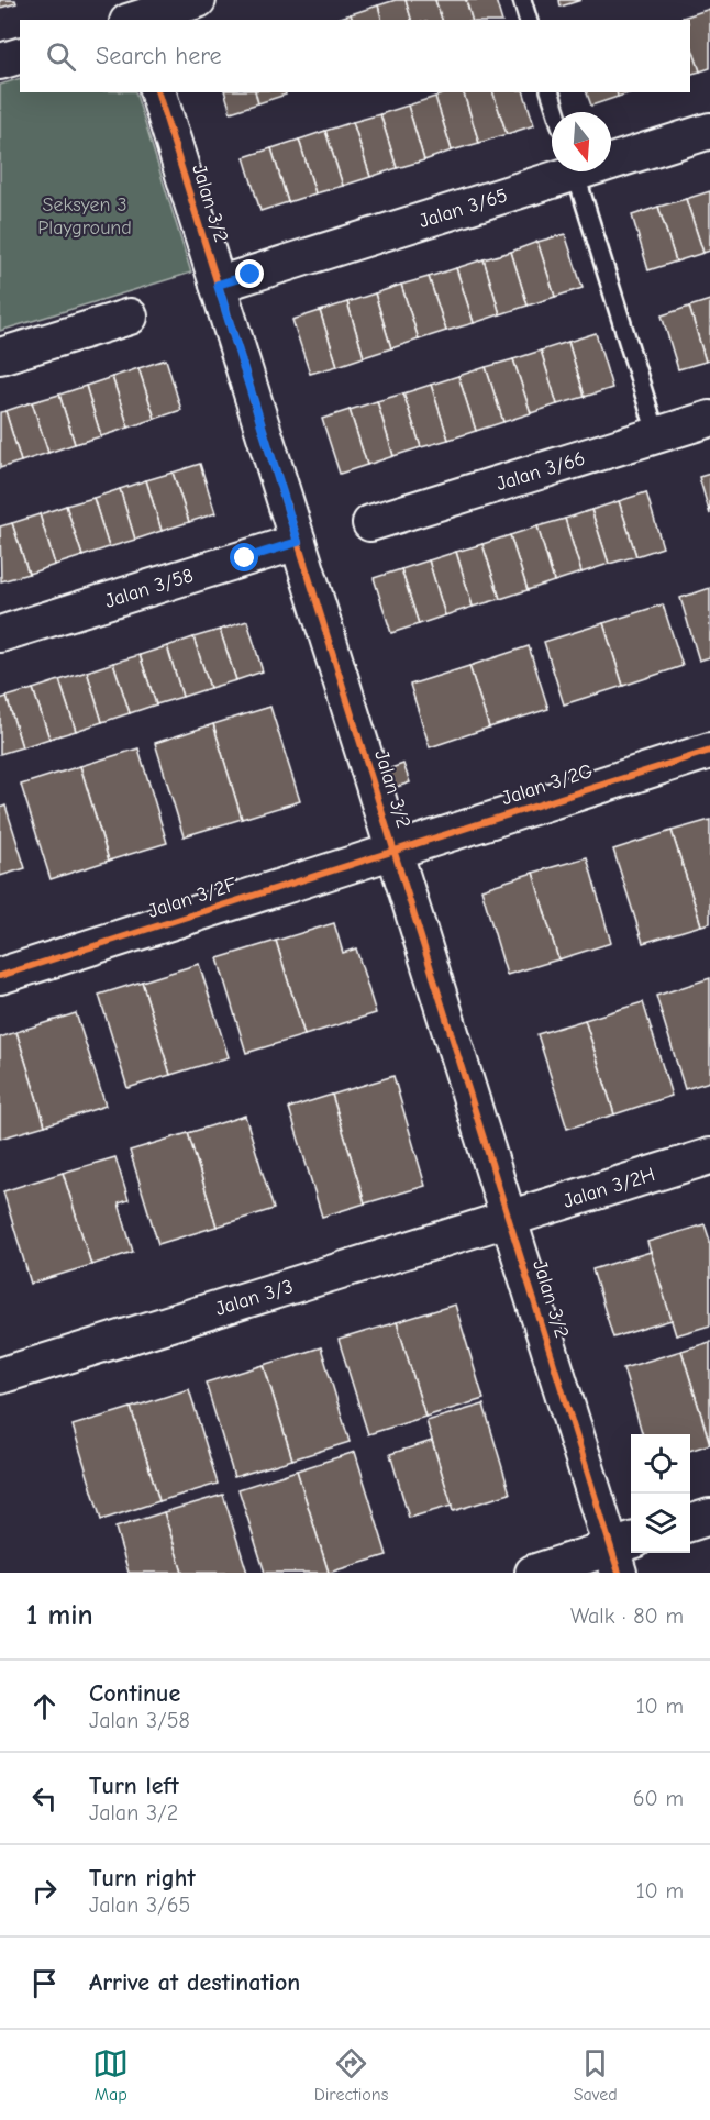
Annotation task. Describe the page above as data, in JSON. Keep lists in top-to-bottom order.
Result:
{
  "streets": {
    "street": [
      "Jalan 3/2",
      "Jalan 3/65",
      "Jalan 3/66",
      "Jalan 3/58",
      "Jalan 3/2G",
      "Jalan 3/2F",
      "Jalan 3/2H",
      "Jalan 3/3"
    ]
  },
  "crossings": [
    ["Jalan 3/2", "Jalan 3/65"],
    ["Jalan 3/2", "Jalan 3/58"],
    ["Jalan 3/2", "Jalan 3/2G"],
    ["Jalan 3/2", "Jalan 3/2F"],
    ["Jalan 3/2", "Jalan 3/2H"],
    ["Jalan 3/2", "Jalan 3/3"],
    ["Jalan 3/2G", "Jalan 3/2F"],
    ["Jalan 3/2H", "Jalan 3/3"]
  ],
  "parks": ["Seksyen 3 Playground"],
  "north": "bottom",
  "page": {
    "search": "Search here",
    "heading": ["1 min", "Walk · 80 m"],
    "list": [
      ["Continue", "Jalan 3/58", "10 m"],
      ["Turn left", "Jalan 3/2", "60 m"],
      ["Turn right", "Jalan 3/65", "10 m"],
      "Arrive at destination"
    ],
    "nav": ["Map", "Directions", "Saved"]
  }
}
